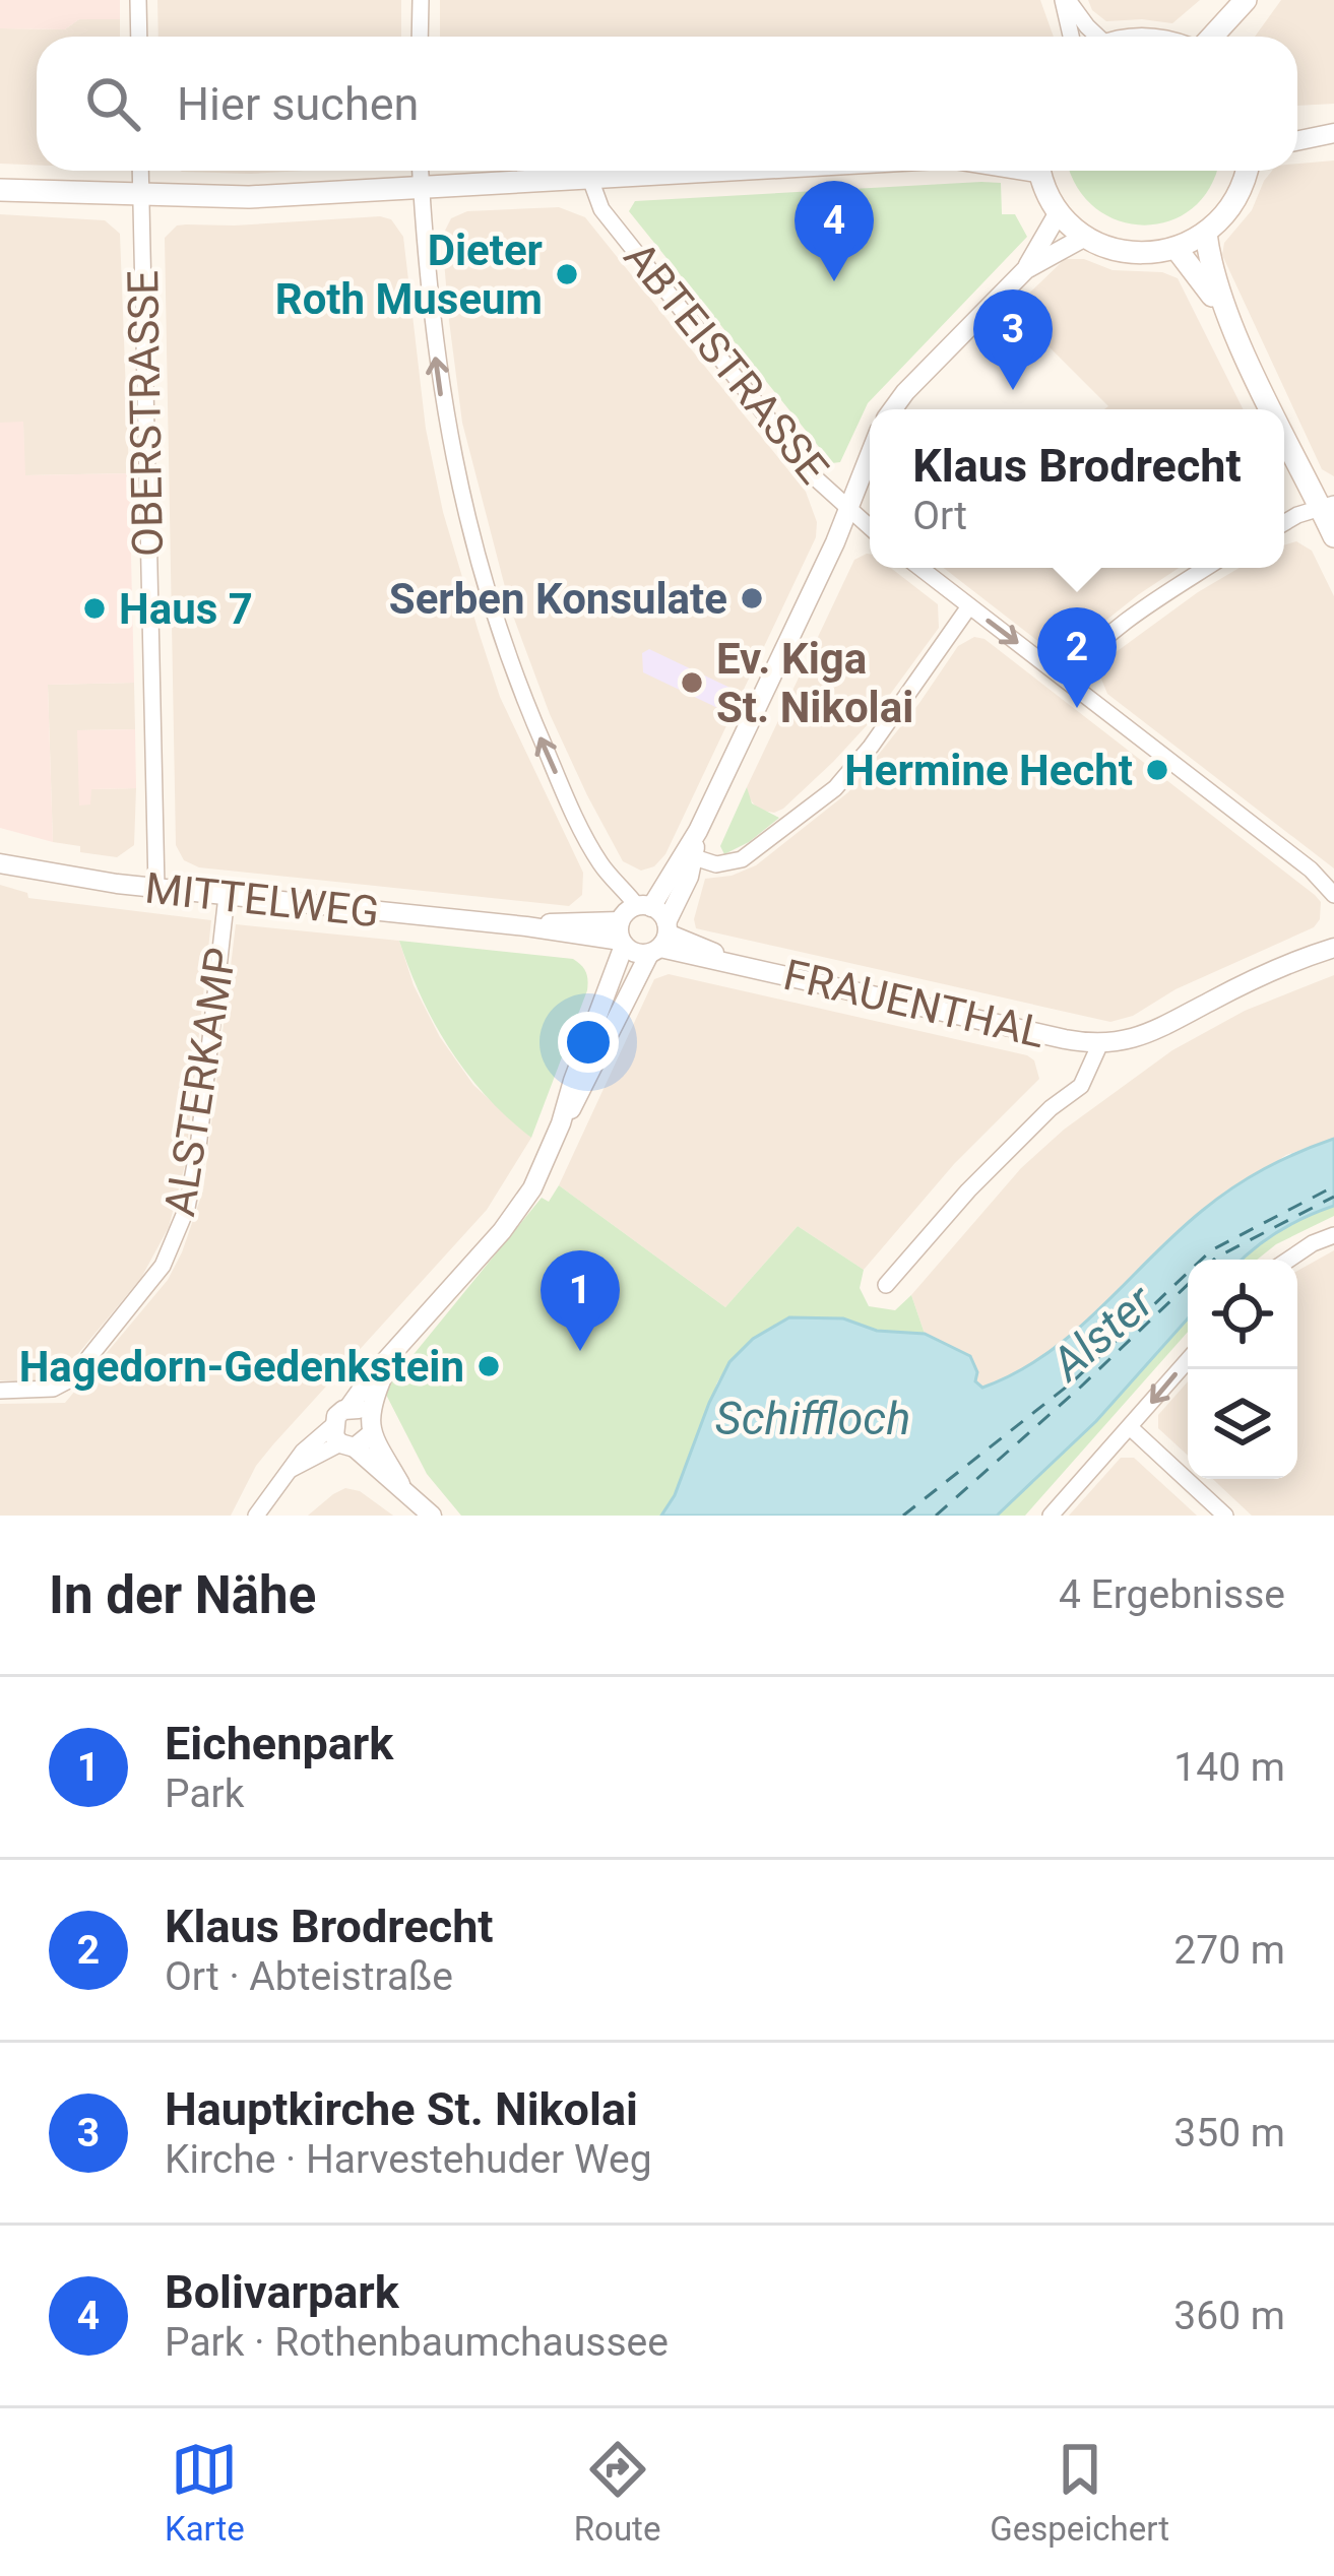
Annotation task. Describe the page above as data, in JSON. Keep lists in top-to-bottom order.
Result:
{
  "streets": {
    "street": [
      "ABTEISTRASSE",
      "OBERSTRASSE",
      "MITTELWEG",
      "FRAUENTHAL",
      "ALSTERKAMP"
    ]
  },
  "crossings": [
    ["OBERSTRASSE", "MITTELWEG"],
    ["MITTELWEG", "FRAUENTHAL"],
    ["MITTELWEG", "ALSTERKAMP"]
  ],
  "water": ["Alster", "Schiffloch"],
  "places": [
    "Dieter Roth Museum",
    "Serben Konsulate",
    "Haus 7",
    "Ev. Kiga St. Nikolai",
    "Hermine Hecht",
    "Hagedorn-Gedenkstein"
  ],
  "page": {
    "search": "Hier suchen",
    "pins": [
      "4",
      "3",
      "2",
      "1"
    ],
    "popup": ["Klaus Brodrecht", "Ort"],
    "heading": ["In der Nähe", "4 Ergebnisse"],
    "list": [
      {
        "mark": "1",
        "name": "Eichenpark",
        "note": "Park",
        "value": "140 m"
      },
      {
        "mark": "2",
        "name": "Klaus Brodrecht",
        "note": "Ort · Abteistraße",
        "value": "270 m"
      },
      {
        "mark": "3",
        "name": "Hauptkirche St. Nikolai",
        "note": "Kirche · Harvestehuder Weg",
        "value": "350 m"
      },
      {
        "mark": "4",
        "name": "Bolivarpark",
        "note": "Park · Rothenbaumchaussee",
        "value": "360 m"
      }
    ],
    "nav": ["Karte", "Route", "Gespeichert"]
  }
}
